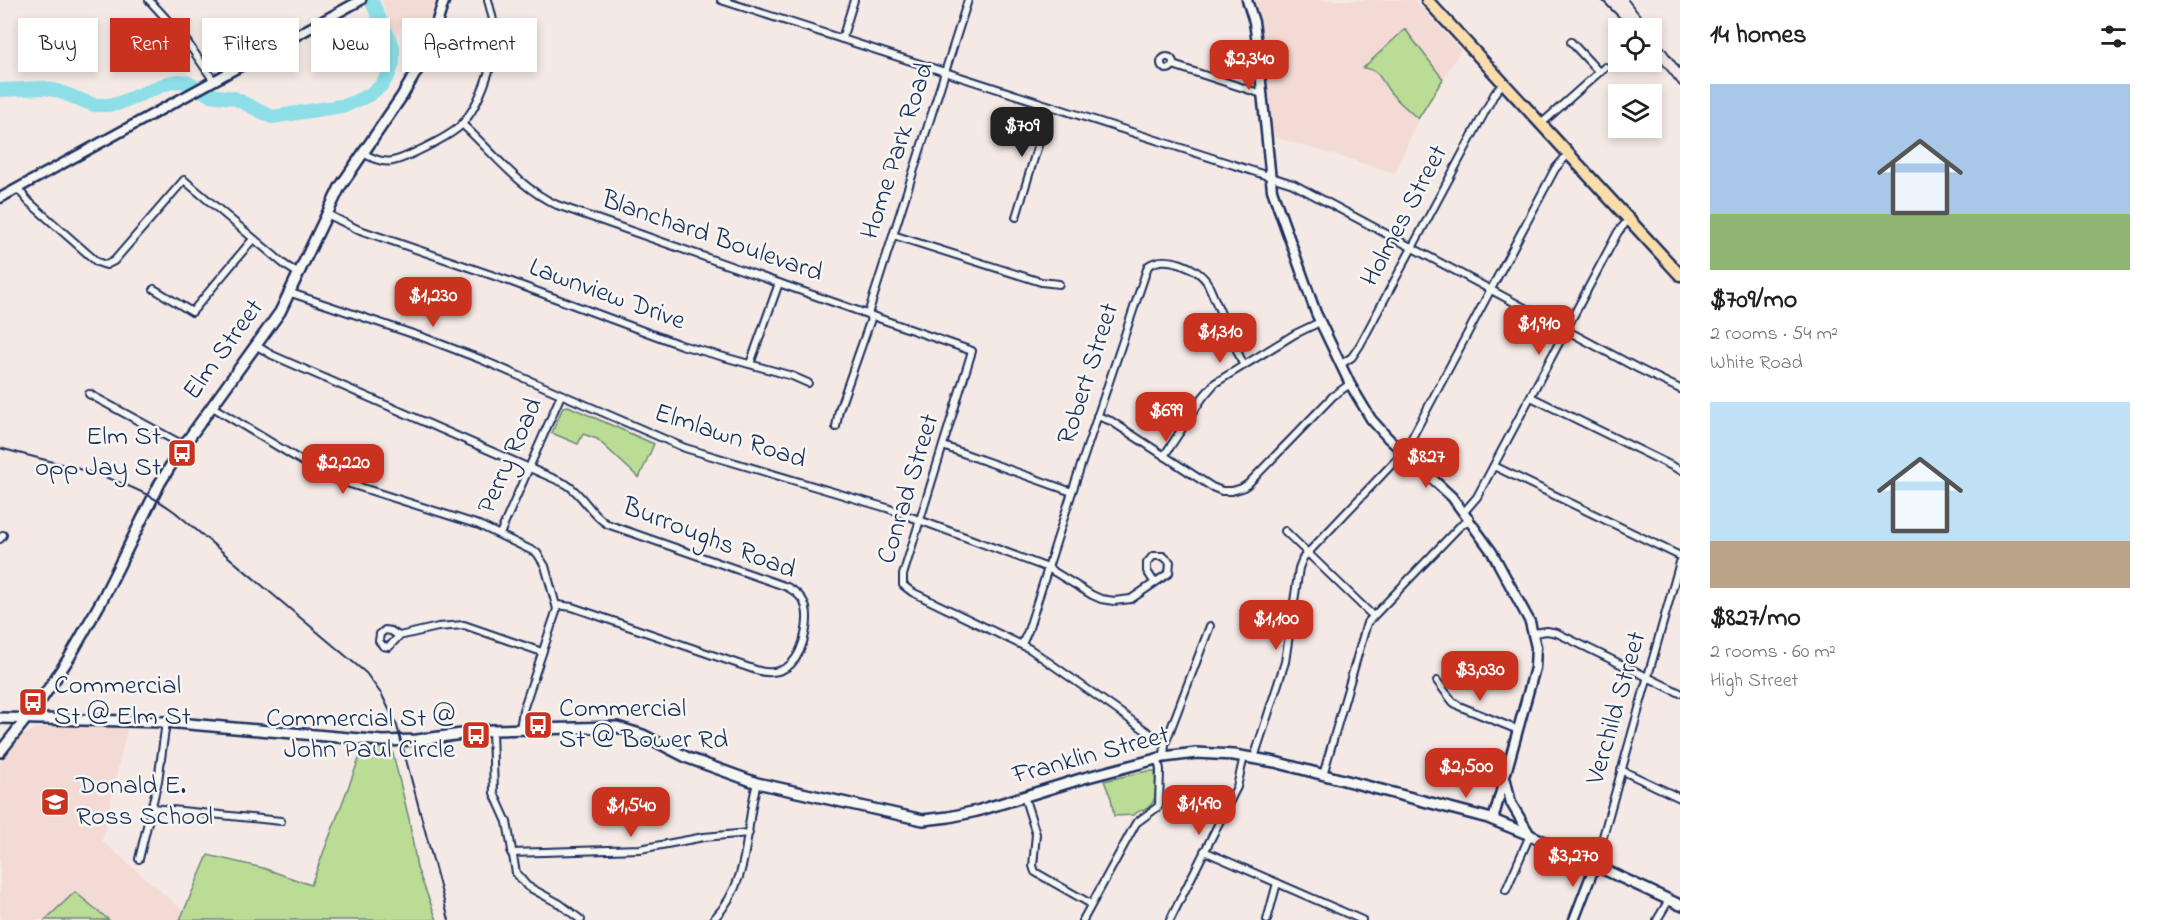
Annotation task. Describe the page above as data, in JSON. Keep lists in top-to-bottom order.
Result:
{
  "streets": {
    "main road": ["Elm Street", "Franklin Street"],
    "street": [
      "Home Park Road",
      "Holmes Street",
      "Blanchard Boulevard",
      "Lawnview Drive",
      "Robert Street",
      "Elmlawn Road",
      "Perry Road",
      "Conrad Street",
      "Burroughs Road",
      "Verchild Street"
    ]
  },
  "crossings": [
    ["Home Park Road", "Blanchard Boulevard"],
    ["Blanchard Boulevard", "Conrad Street"],
    ["Lawnview Drive", "Elm Street"],
    ["Elm Street", "Elmlawn Road"],
    ["Elm Street", "Burroughs Road"],
    ["Elm Street", "Franklin Street"],
    ["Robert Street", "Elmlawn Road"],
    ["Robert Street", "Conrad Street"],
    ["Elmlawn Road", "Perry Road"],
    ["Elmlawn Road", "Conrad Street"],
    ["Perry Road", "Burroughs Road"],
    ["Verchild Street", "Franklin Street"]
  ],
  "places": {
    "bus stop": [
      "Elm St opp Jay St",
      "Commercial St @ Elm St",
      "Commercial St @ Bower Rd",
      "Commercial St @ John Paul Circle"
    ],
    "school or university": ["Donald E. Ross School"]
  },
  "page": {
    "heading": "14 homes",
    "chip": [
      "Buy",
      "Rent",
      "Filters",
      "New",
      "Apartment"
    ],
    "price": [
      "$2,340",
      "$709",
      "$1,230",
      "$1,910",
      "$1,310",
      "$699",
      "$827",
      "$2,220",
      "$1,100",
      "$3,030",
      "$2,500",
      "$1,490",
      "$1,540",
      "$3,270"
    ],
    "list": [
      {
        "name": "$709/mo",
        "note": "2 rooms · 54 m² · White Road"
      },
      {
        "name": "$827/mo",
        "note": "2 rooms · 60 m² · High Street"
      }
    ]
  }
}
